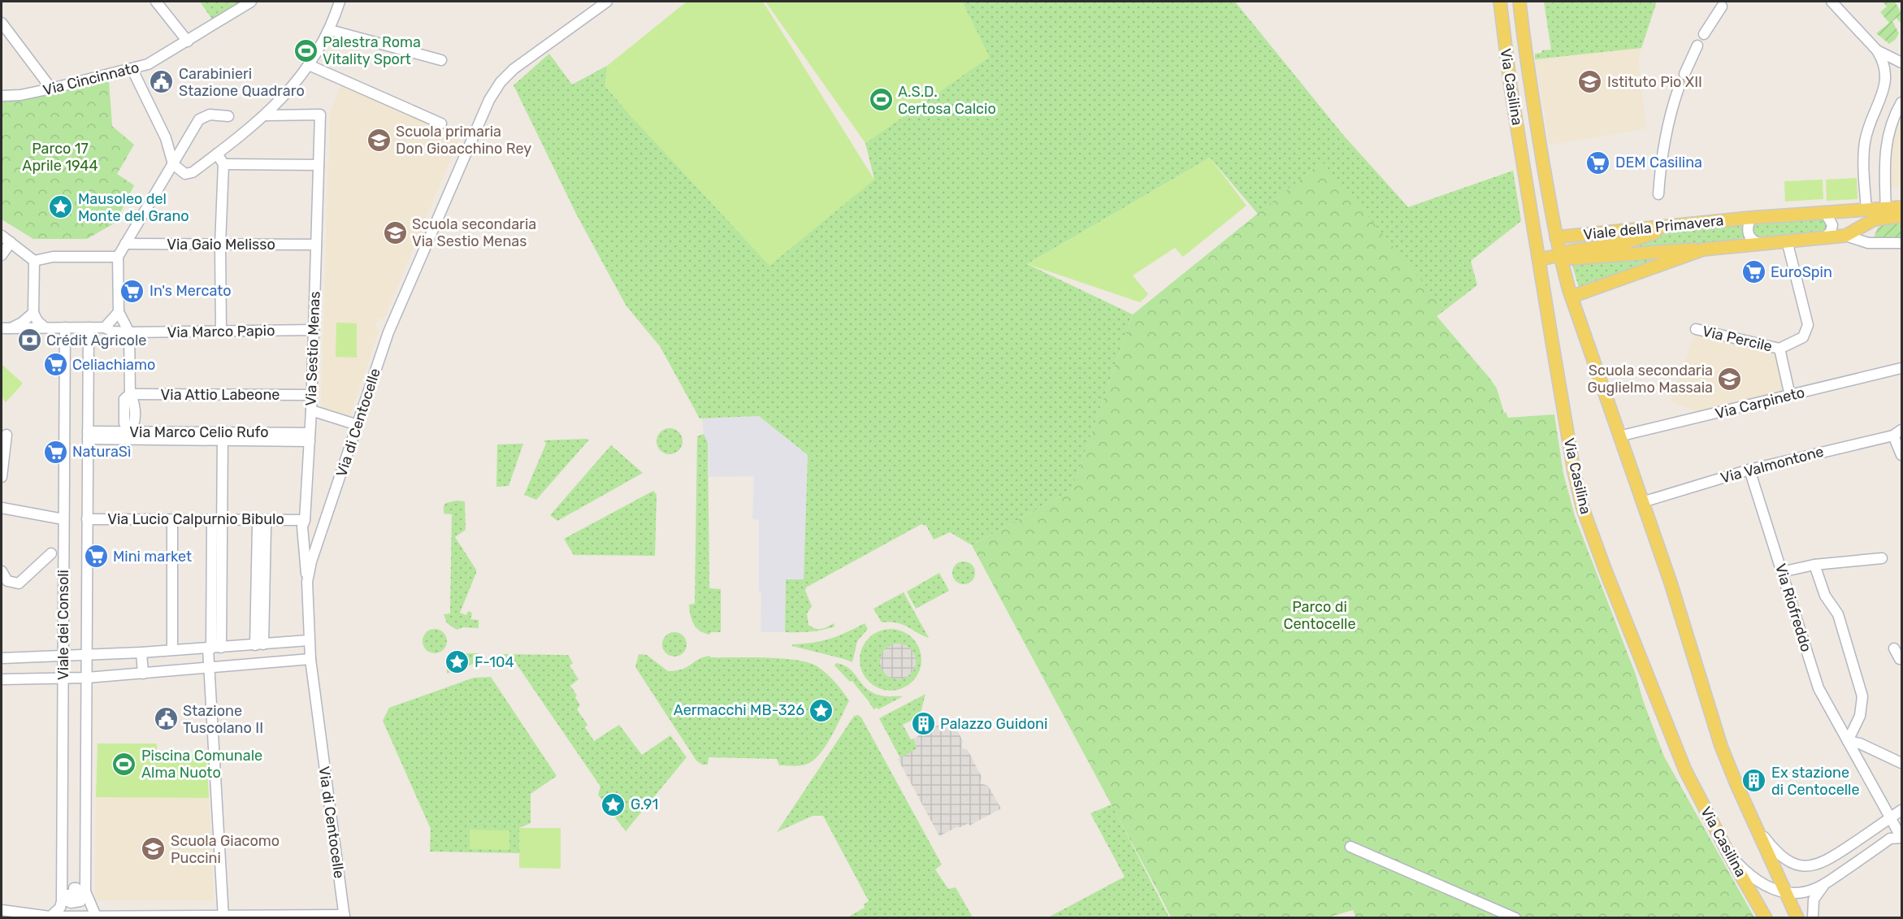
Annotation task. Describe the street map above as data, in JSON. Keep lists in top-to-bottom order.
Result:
{
  "streets": {
    "main road": ["Via Casilina", "Viale della Primavera"],
    "street": [
      "Via Cincinnato",
      "Via Gaio Melisso",
      "Via Marco Papio",
      "Via Percile",
      "Via Sestio Menas",
      "Via Attio Labeone",
      "Via Carpineto",
      "Via di Centocelle",
      "Via Marco Celio Rufo",
      "Via Valmontone",
      "Via Lucio Calpurnio Bibulo",
      "Via Riofreddo",
      "Viale dei Consoli"
    ]
  },
  "crossings": [
    ["Via Casilina", "Viale della Primavera"],
    ["Via Casilina", "Via Carpineto"],
    ["Via Casilina", "Via Valmontone"],
    ["Via Gaio Melisso", "Via Sestio Menas"],
    ["Via Marco Papio", "Via Sestio Menas"],
    ["Via Marco Papio", "Viale dei Consoli"],
    ["Via Sestio Menas", "Via Attio Labeone"],
    ["Via Sestio Menas", "Via di Centocelle"],
    ["Via Sestio Menas", "Via Marco Celio Rufo"],
    ["Via Sestio Menas", "Via Lucio Calpurnio Bibulo"],
    ["Via Marco Celio Rufo", "Viale dei Consoli"],
    ["Via Valmontone", "Via Riofreddo"],
    ["Via Lucio Calpurnio Bibulo", "Viale dei Consoli"]
  ],
  "parks": ["Parco 17 Aprile 1944", "Parco di Centocelle"],
  "places": {
    "sports": ["Palestra Roma Vitality Sport", "A.S.D. Certosa Calcio", "Piscina Comunale Alma Nuoto"],
    "public building": ["Carabinieri Stazione Quadraro", "Stazione Tuscolano II"],
    "school or university": [
      "Istituto Pio XII",
      "Scuola primaria Don Gioacchino Rey",
      "Scuola secondaria Via Sestio Menas",
      "Scuola secondaria Guglielmo Massaia",
      "Scuola Giacomo Puccini"
    ],
    "supermarket": [
      "DEM Casilina",
      "EuroSpin",
      "In's Mercato",
      "Celiachiamo",
      "NaturaSì",
      "Mini market"
    ],
    "place": [
      "Mausoleo del Monte del Grano",
      "F-104",
      "Aermacchi MB-326",
      "G.91"
    ],
    "bank": ["Crédit Agricole"],
    "building": ["Palazzo Guidoni", "Ex stazione di Centocelle"]
  }
}
